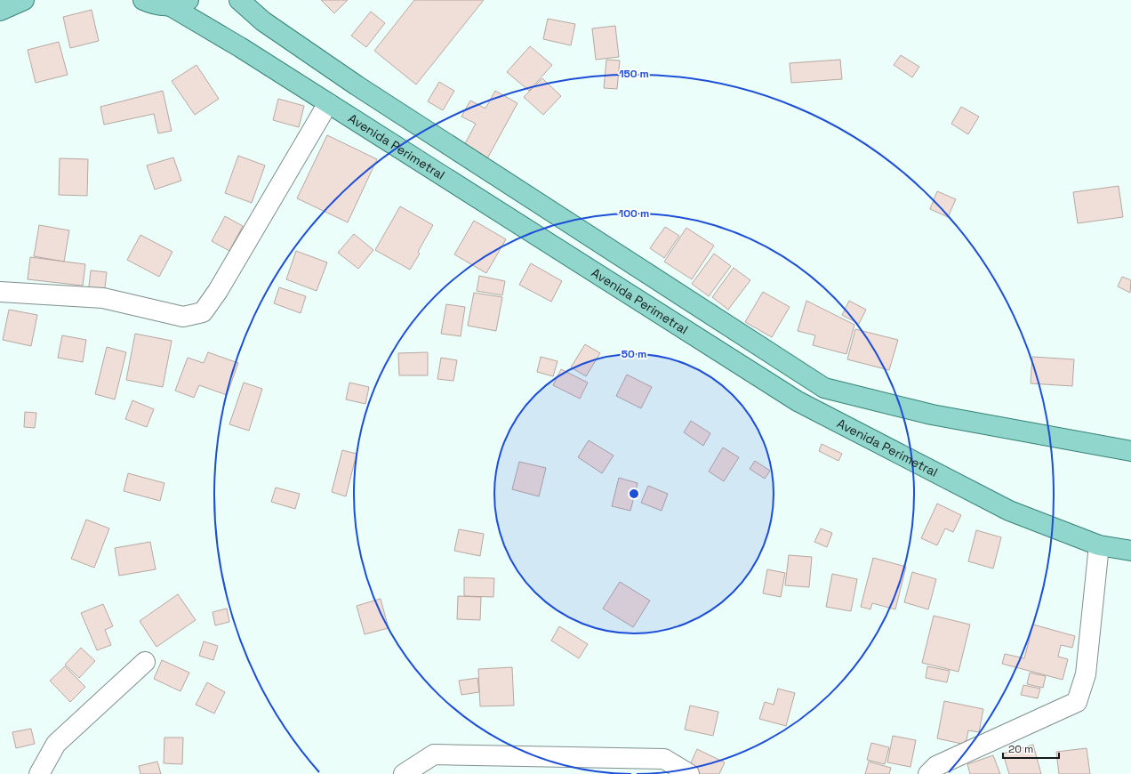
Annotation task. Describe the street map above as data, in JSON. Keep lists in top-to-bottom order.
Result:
{
  "streets": {
    "main road": ["Avenida Perimetral"]
  },
  "scale_bar": "20 m",
  "rings": ["150 m", "100 m", "50 m"]
}
